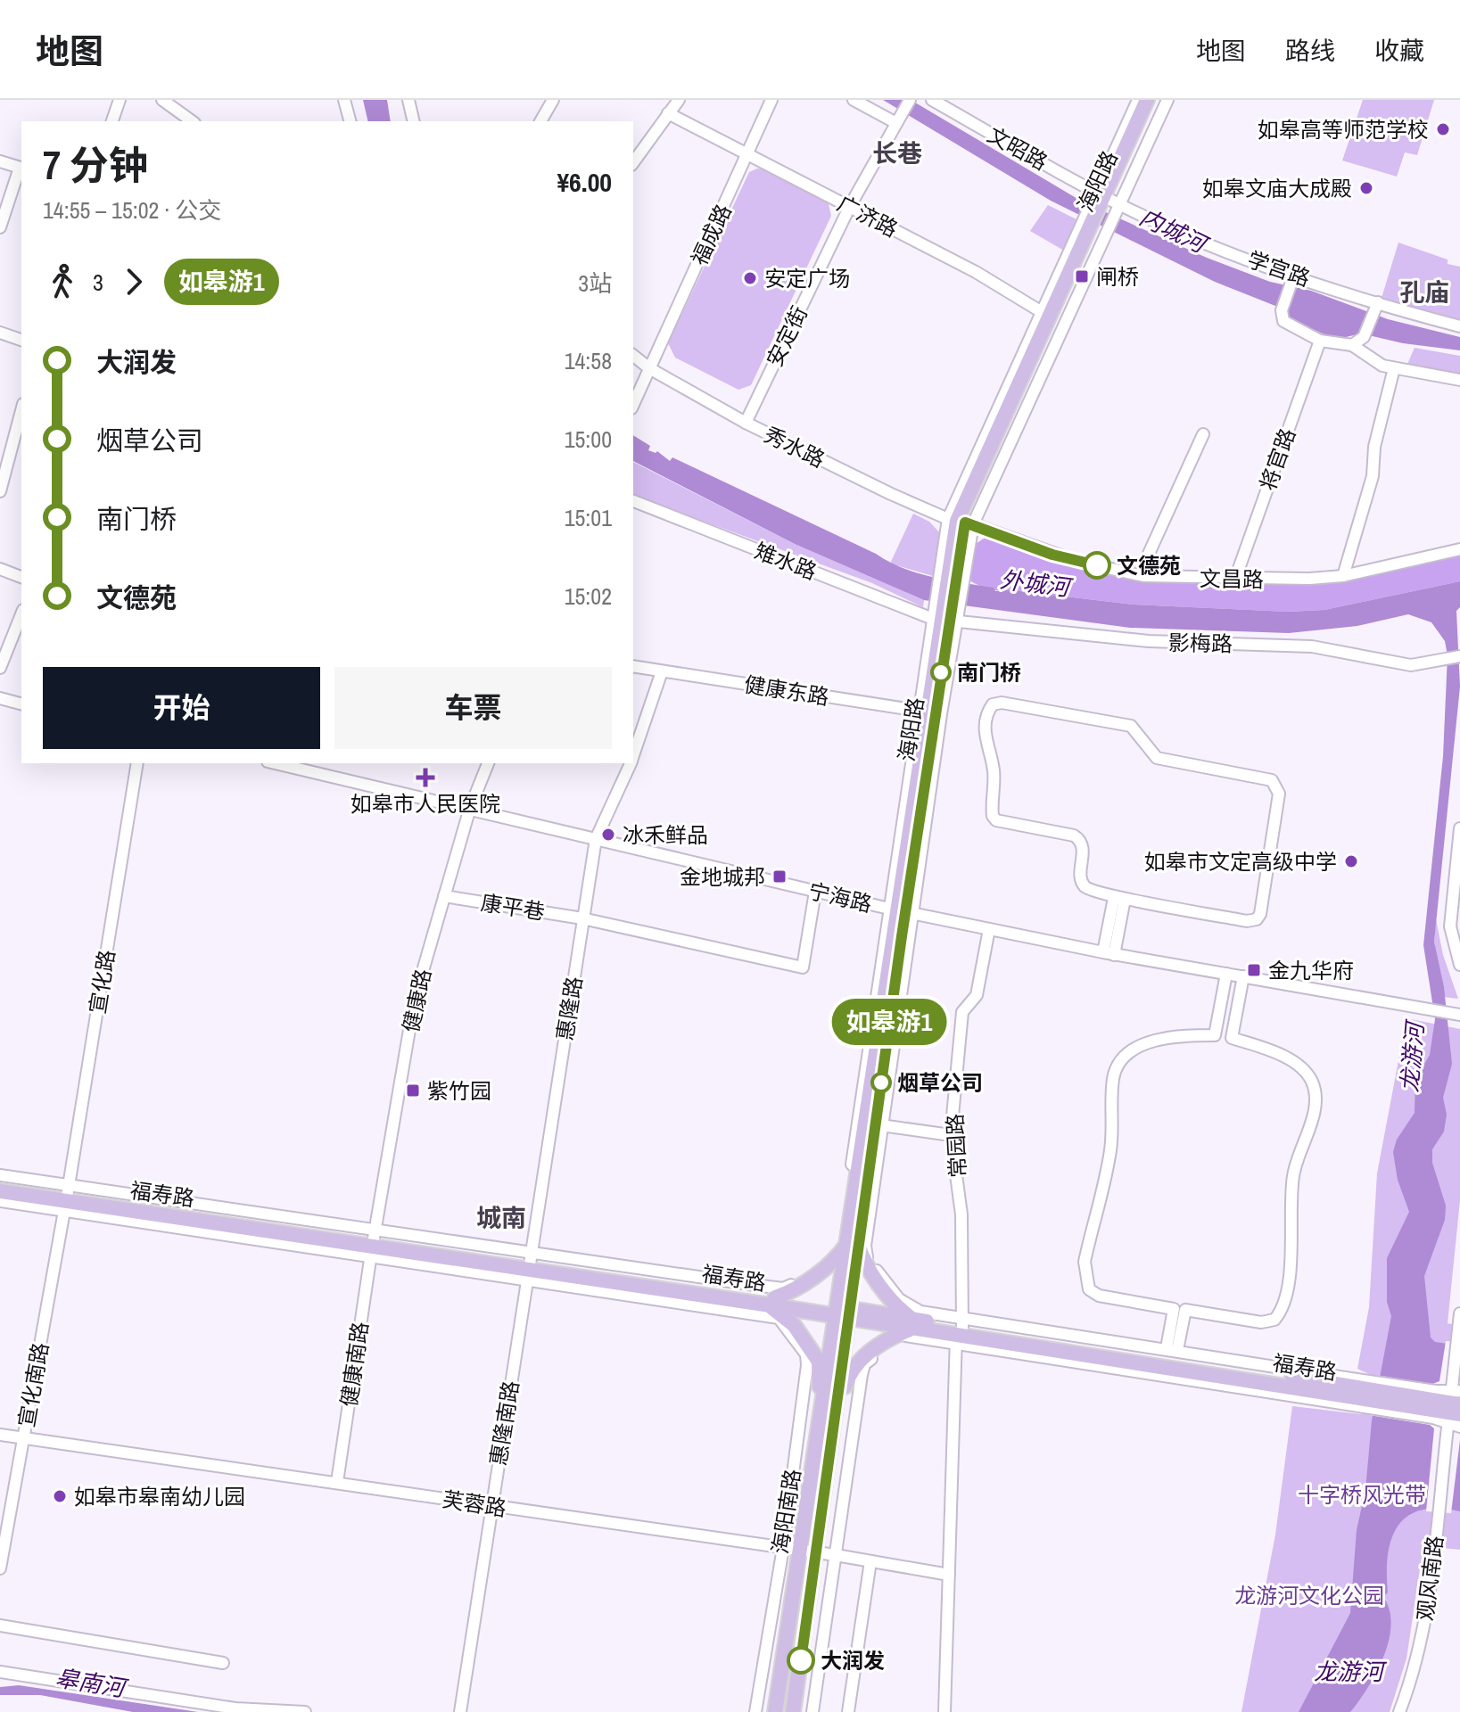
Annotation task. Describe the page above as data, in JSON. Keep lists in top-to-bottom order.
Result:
{
  "streets": {
    "main road": ["海阳路", "福寿路", "海阳南路"],
    "street": [
      "文昭路",
      "广济路",
      "福成路",
      "学宫路",
      "安定街",
      "秀水路",
      "将官路",
      "雉水路",
      "文昌路",
      "影梅路",
      "健康东路",
      "宁海路",
      "康平巷",
      "宣化路",
      "健康路",
      "惠隆路",
      "常园路",
      "健康南路",
      "宣化南路",
      "惠隆南路",
      "芙蓉路",
      "观风南路"
    ]
  },
  "crossings": [
    ["文昭路", "海阳路"],
    ["文昭路", "学宫路"],
    ["海阳路", "广济路"],
    ["海阳路", "学宫路"],
    ["海阳路", "秀水路"],
    ["海阳路", "雉水路"],
    ["海阳路", "文昌路"],
    ["海阳路", "影梅路"],
    ["海阳路", "健康东路"],
    ["海阳路", "宁海路"],
    ["海阳路", "福寿路"],
    ["海阳路", "海阳南路"],
    ["广济路", "福成路"],
    ["广济路", "安定街"],
    ["福成路", "秀水路"],
    ["安定街", "秀水路"],
    ["秀水路", "文昌路"],
    ["将官路", "文昌路"],
    ["雉水路", "影梅路"],
    ["健康东路", "惠隆路"],
    ["宁海路", "康平巷"],
    ["宁海路", "健康路"],
    ["宁海路", "惠隆路"],
    ["宁海路", "常园路"],
    ["康平巷", "健康路"],
    ["康平巷", "惠隆路"],
    ["宣化路", "福寿路"],
    ["宣化路", "宣化南路"],
    ["健康路", "福寿路"],
    ["健康路", "健康南路"],
    ["惠隆路", "福寿路"],
    ["惠隆路", "惠隆南路"],
    ["常园路", "福寿路"],
    ["常园路", "芙蓉路"],
    ["福寿路", "健康南路"],
    ["福寿路", "宣化南路"],
    ["福寿路", "惠隆南路"],
    ["福寿路", "海阳南路"],
    ["福寿路", "观风南路"],
    ["健康南路", "芙蓉路"],
    ["宣化南路", "芙蓉路"],
    ["惠隆南路", "芙蓉路"],
    ["芙蓉路", "海阳南路"]
  ],
  "districts": ["长巷", "孔庙", "城南"],
  "water": [
    "内城河",
    "外城河",
    "龙游河",
    "皋南河"
  ],
  "parks": ["十字桥风光带", "龙游河文化公园"],
  "places": {
    "other": [
      "如皋高等师范学校",
      "如皋文庙大成殿",
      "安定广场",
      "文德苑",
      "南门桥",
      "冰禾鲜品",
      "如皋市文定高级中学",
      "烟草公司",
      "如皋市皋南幼儿园",
      "大润发"
    ],
    "transit": [
      "闸桥",
      "金地城邦",
      "金九华府",
      "紫竹园"
    ],
    "health": ["如皋市人民医院"]
  },
  "lines": ["bus line 如皋游1"],
  "page": {
    "header": "地图",
    "nav": ["地图", "路线", "收藏"],
    "on_map": "如皋游1",
    "heading": ["7 分钟", "14:55 – 15:02 · 公交", "¥6.00"],
    "legs": ["3", "如皋游1", "3站"],
    "list": [
      {
        "name": "大润发",
        "value": "14:58"
      },
      {
        "name": "烟草公司",
        "value": "15:00"
      },
      {
        "name": "南门桥",
        "value": "15:01"
      },
      {
        "name": "文德苑",
        "value": "15:02"
      }
    ],
    "buttons": ["开始", "车票"]
  }
}
